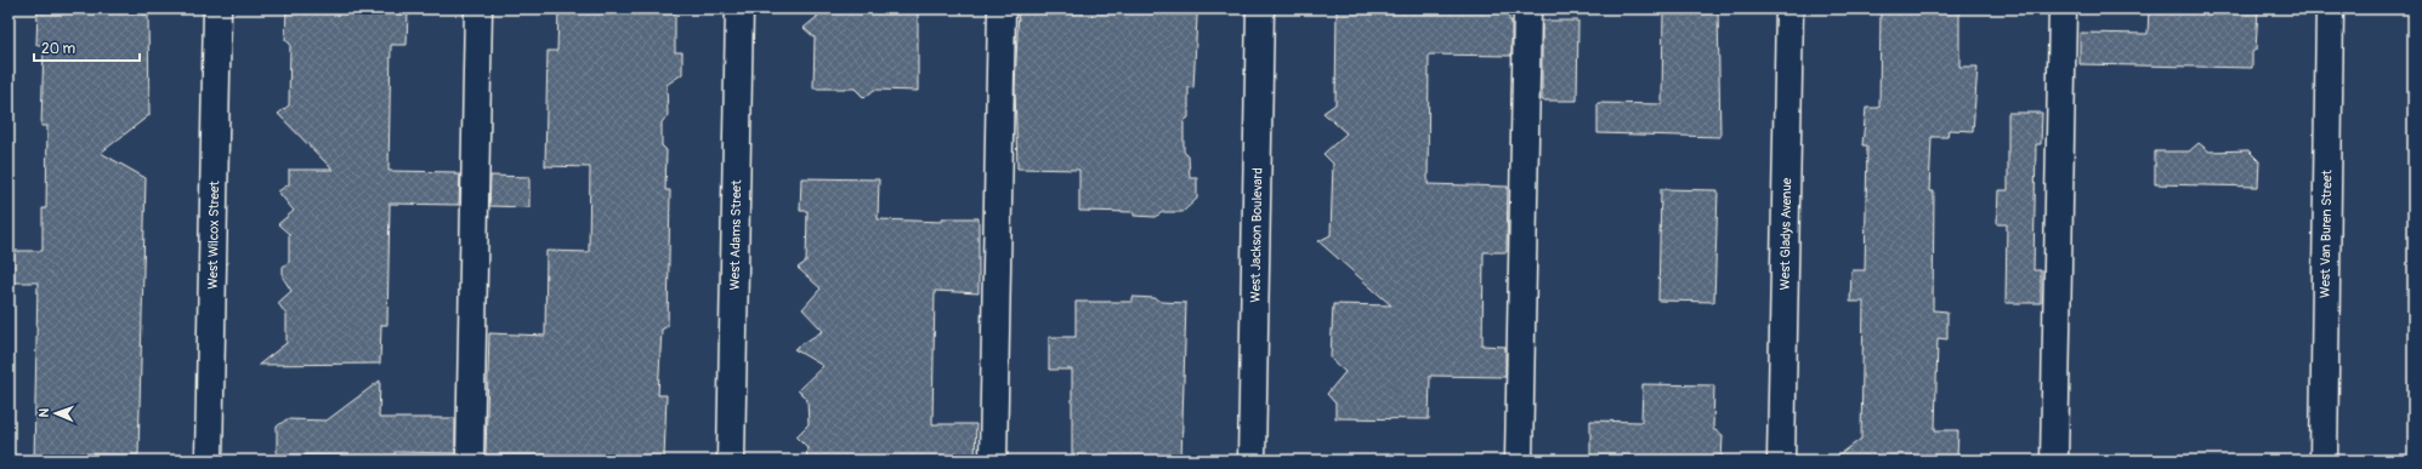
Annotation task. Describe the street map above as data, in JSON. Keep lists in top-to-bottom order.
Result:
{
  "streets": {
    "street": [
      "West Gladys Avenue",
      "West Van Buren Street",
      "West Wilcox Street",
      "West Adams Street",
      "West Jackson Boulevard"
    ]
  },
  "scale_bar": "20 m",
  "north": "left"
}
